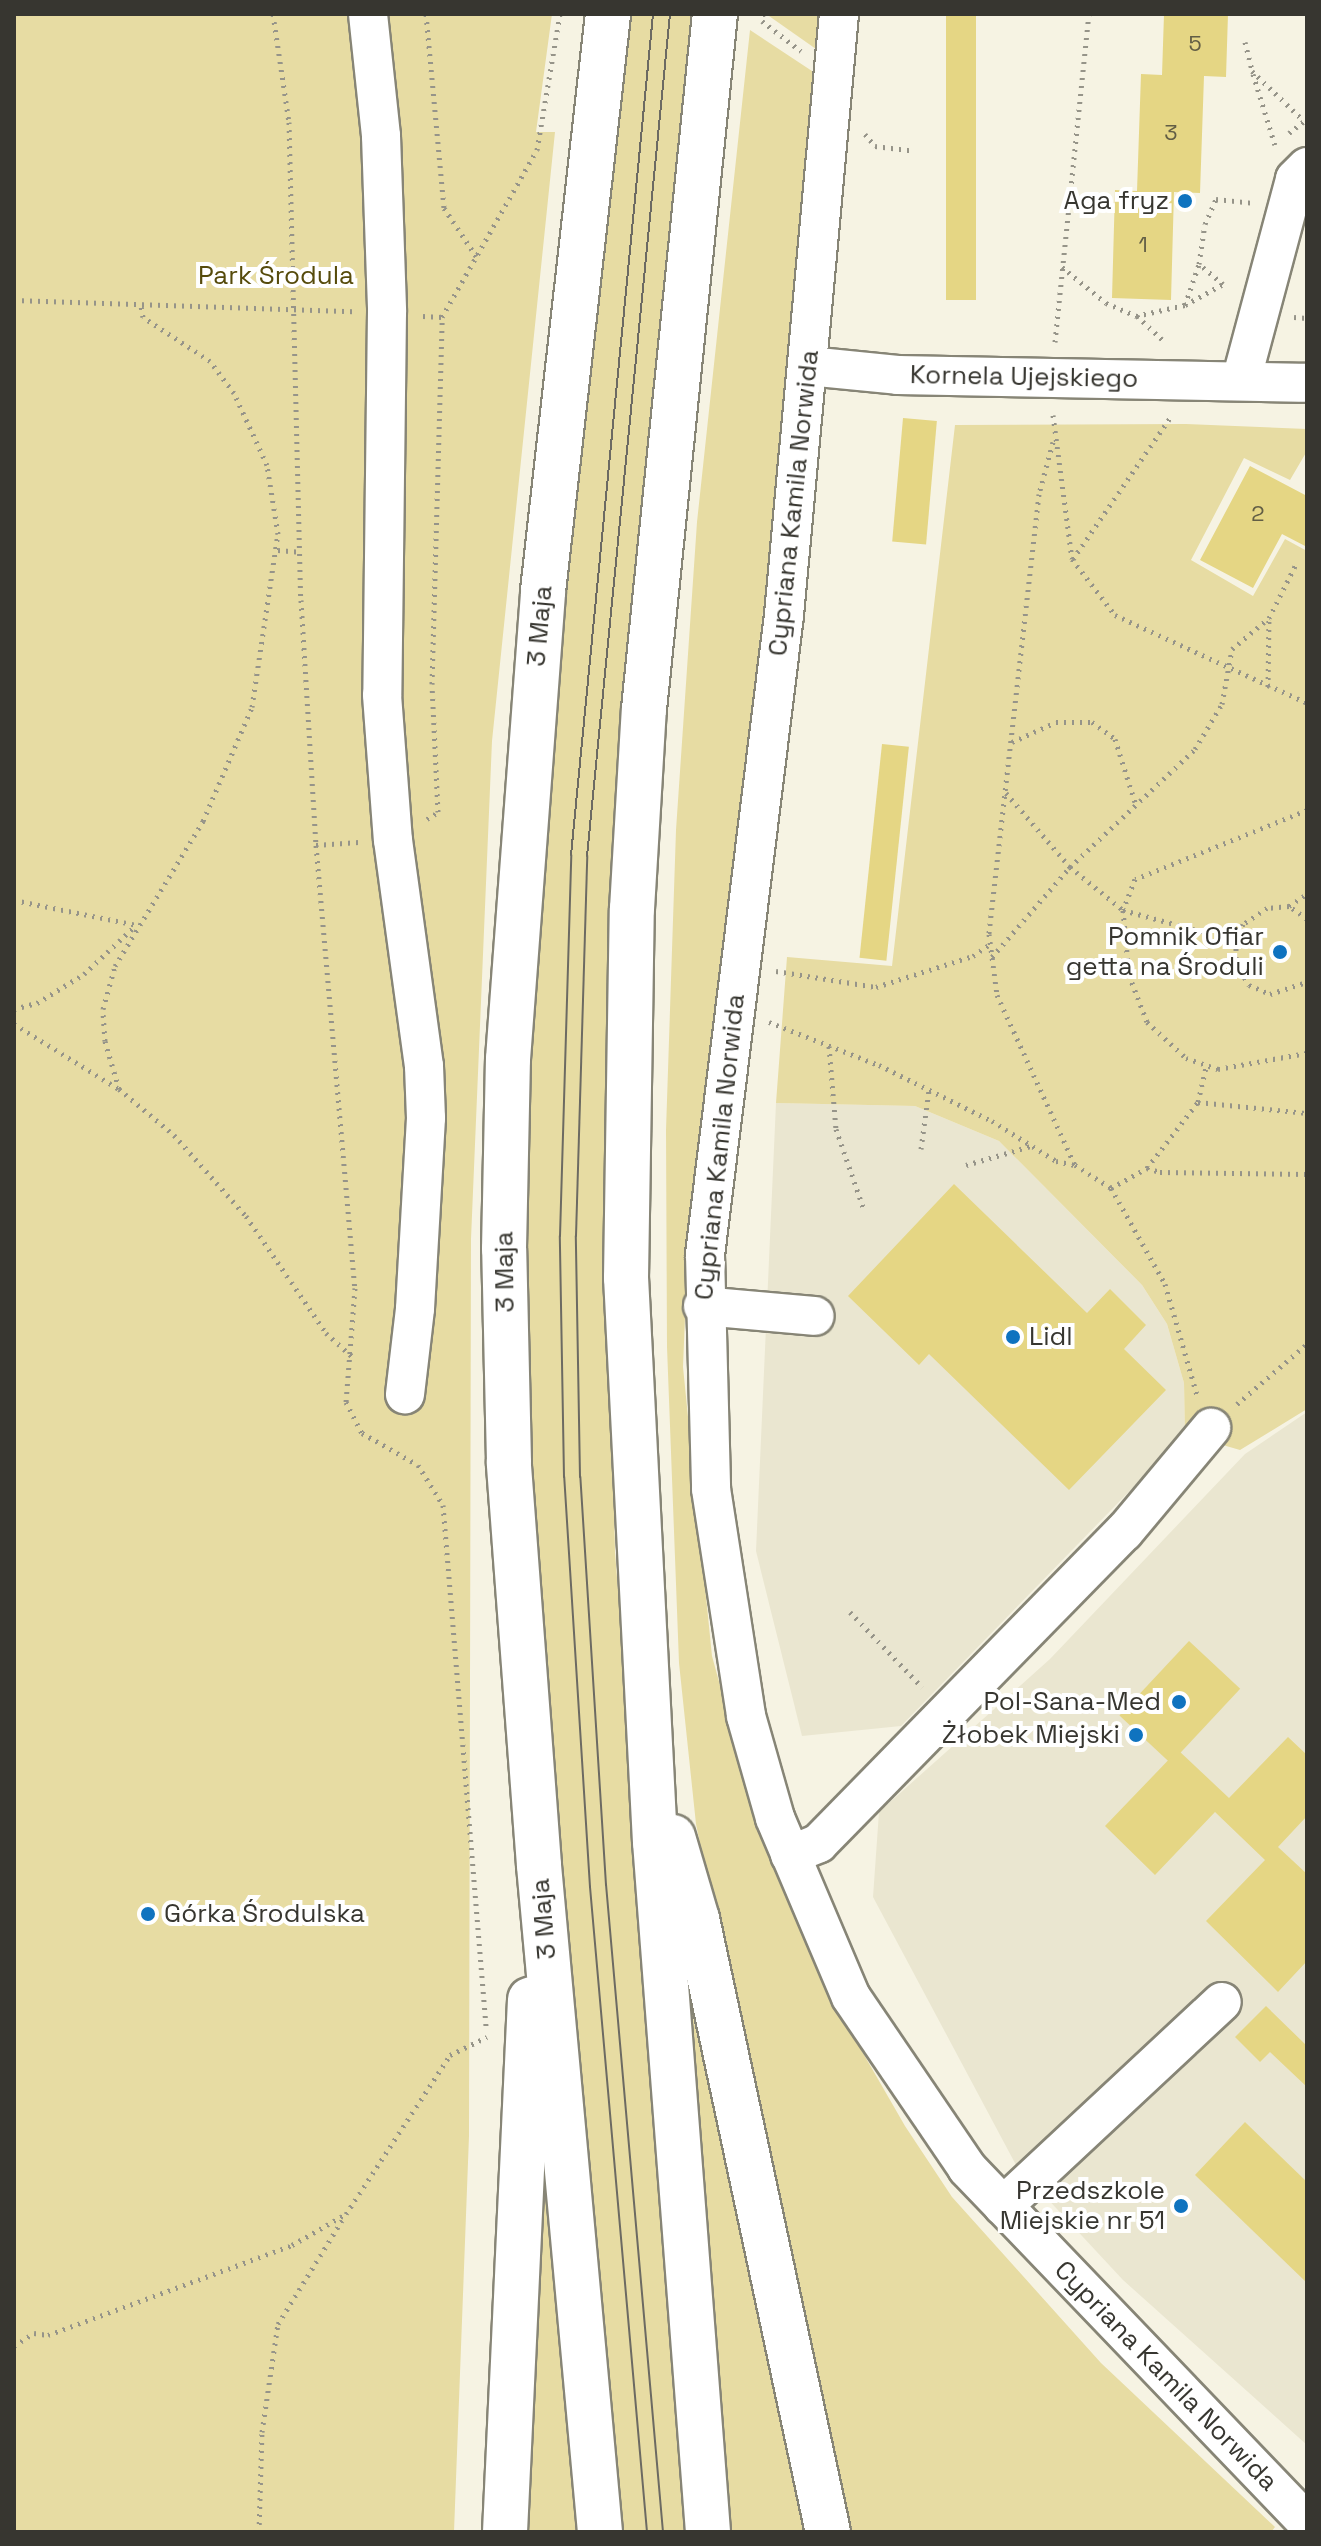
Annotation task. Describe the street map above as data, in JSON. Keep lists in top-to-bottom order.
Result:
{
  "streets": {
    "main road": ["3 Maja"],
    "street": ["Kornela Ujejskiego", "Cypriana Kamila Norwida"]
  },
  "crossings": [
    ["Kornela Ujejskiego", "Cypriana Kamila Norwida"]
  ],
  "parks": ["Park Środula"],
  "places": [
    "Aga fryz",
    "Pomnik Ofiar getta na Środuli",
    "Lidl",
    "Pol-Sana-Med",
    "Żłobek Miejski",
    "Górka Środulska",
    "Przedszkole Miejskie nr 51"
  ],
  "house_numbers": [
    "5",
    "3",
    "1",
    "2"
  ]
}
